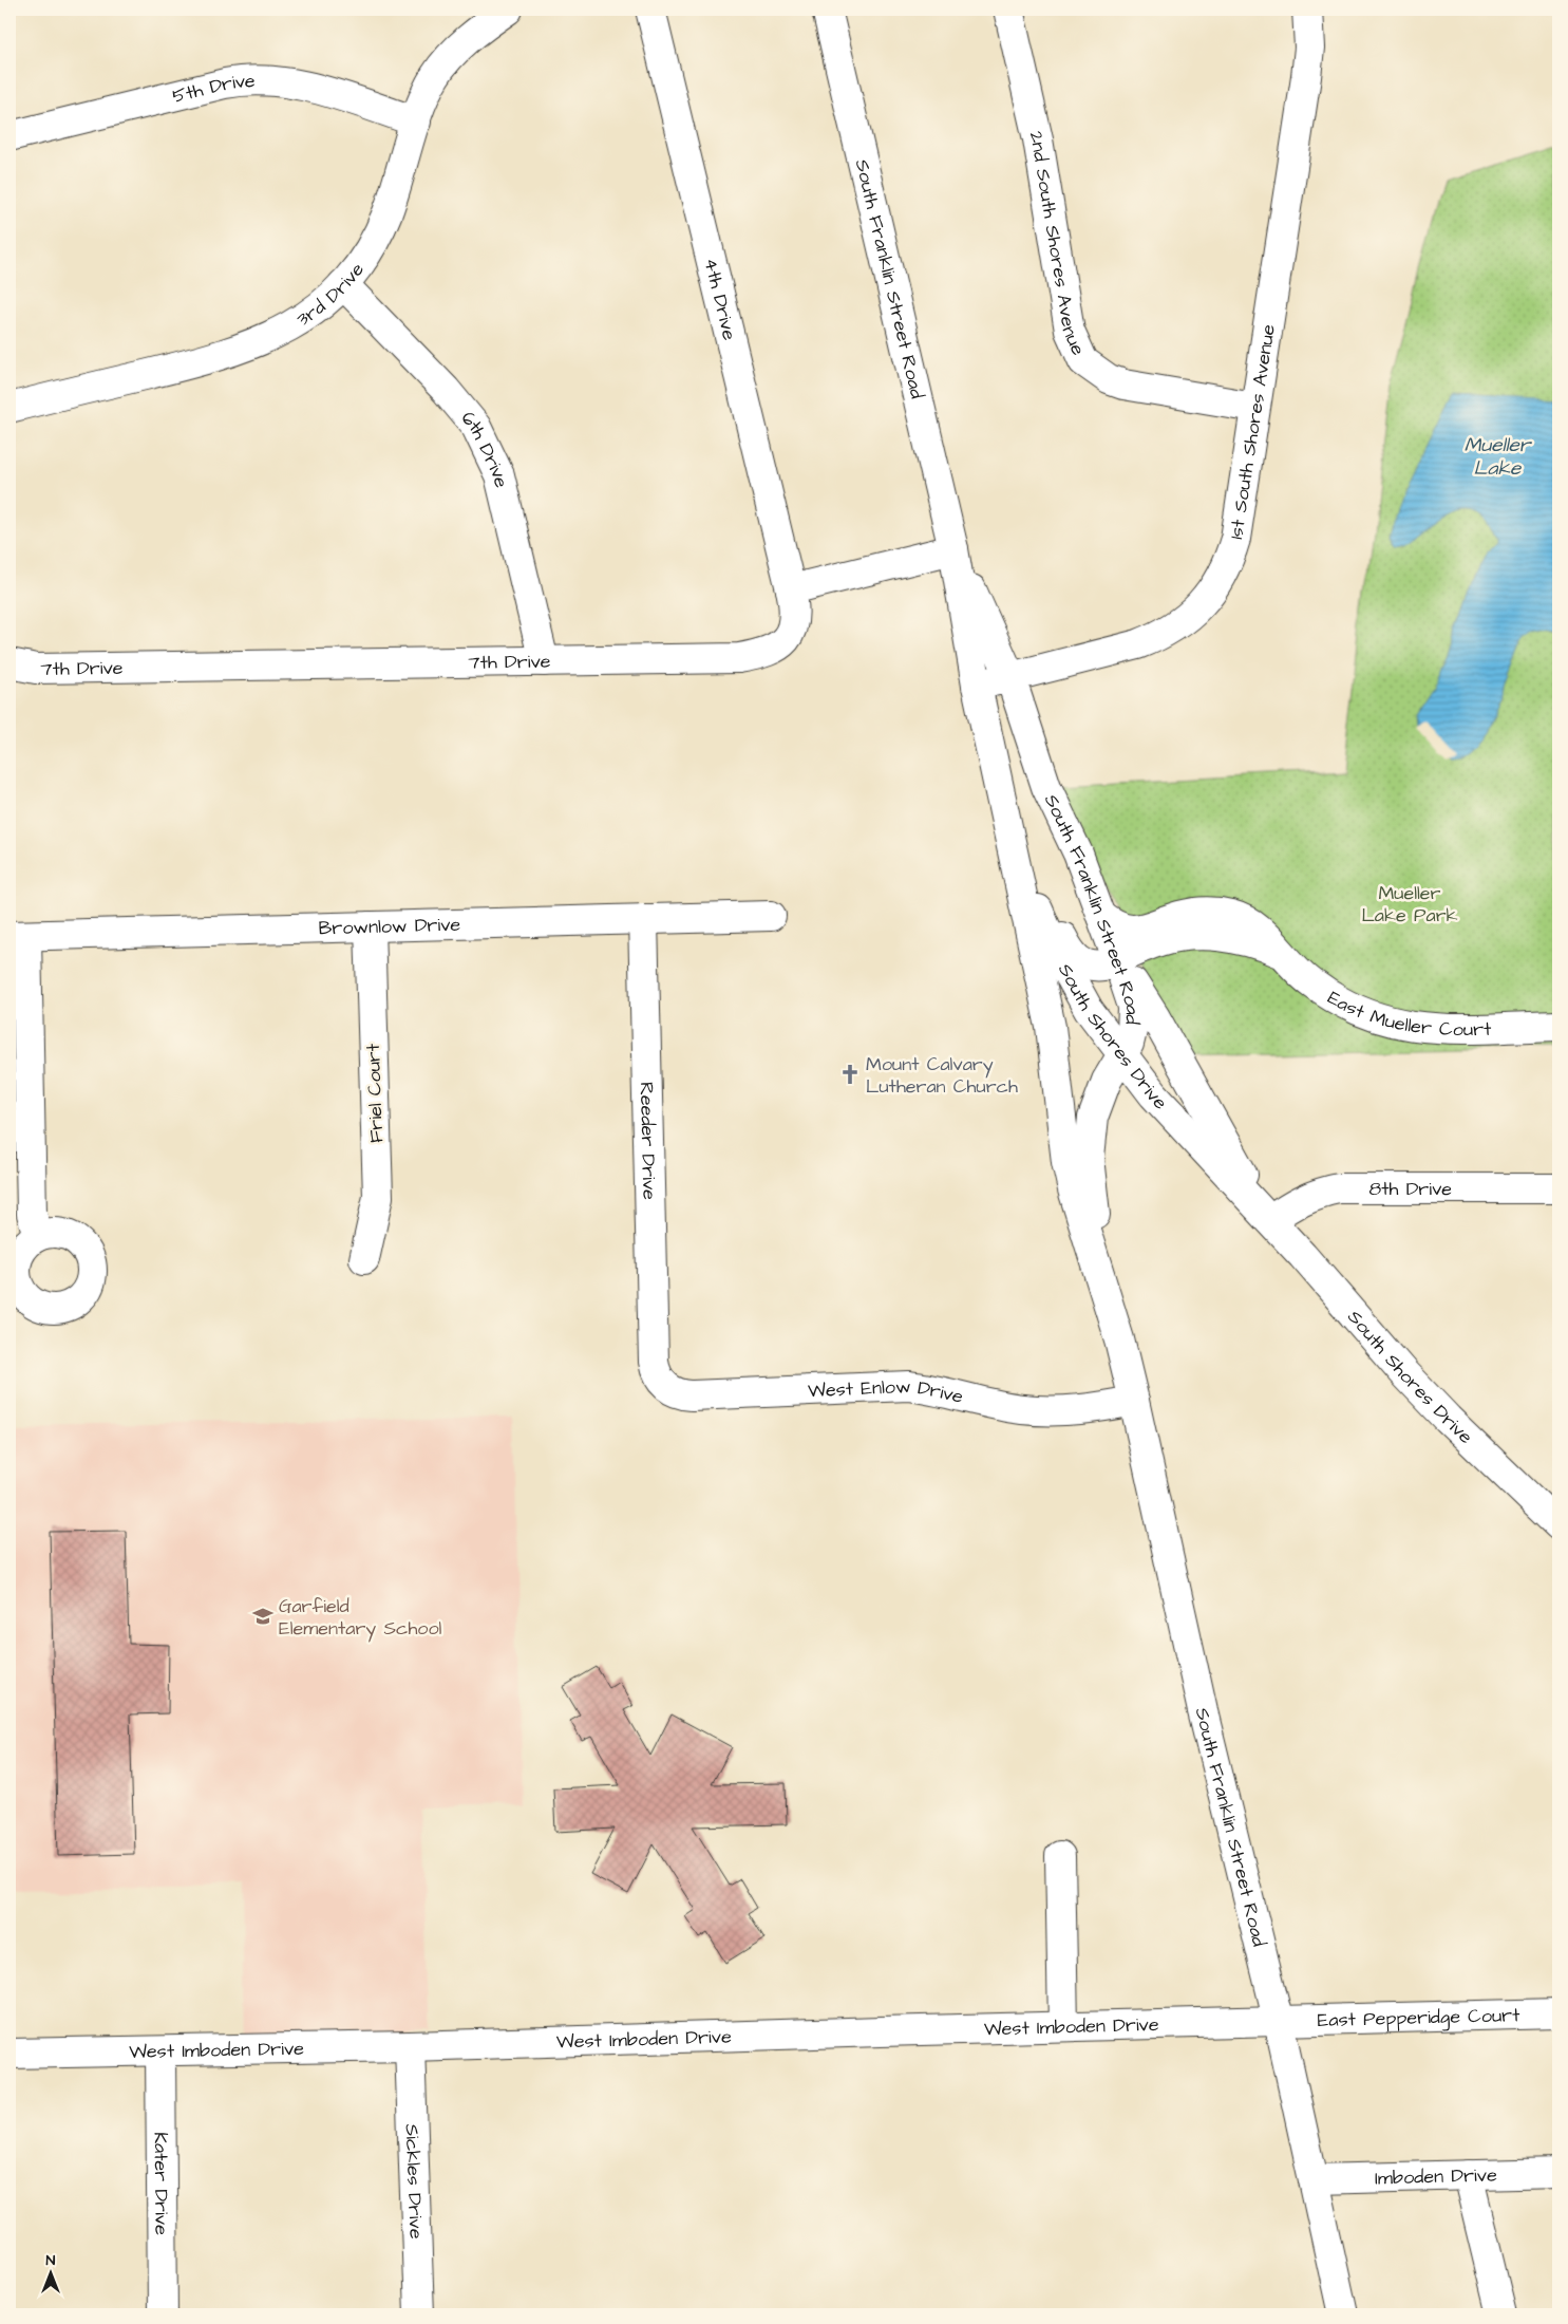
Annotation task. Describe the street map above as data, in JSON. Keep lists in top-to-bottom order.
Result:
{
  "streets": {
    "street": [
      "5th Drive",
      "2nd South Shores Avenue",
      "South Franklin Street Road",
      "3rd Drive",
      "4th Drive",
      "1st South Shores Avenue",
      "6th Drive",
      "7th Drive",
      "Brownlow Drive",
      "East Mueller Court",
      "South Shores Drive",
      "Friel Court",
      "Reeder Drive",
      "8th Drive",
      "West Enlow Drive",
      "East Pepperidge Court",
      "West Imboden Drive",
      "Imboden Drive",
      "Sickles Drive",
      "Kater Drive"
    ]
  },
  "crossings": [
    ["5th Drive", "3rd Drive"],
    ["2nd South Shores Avenue", "1st South Shores Avenue"],
    ["South Franklin Street Road", "1st South Shores Avenue"],
    ["South Franklin Street Road", "East Mueller Court"],
    ["South Franklin Street Road", "South Shores Drive"],
    ["South Franklin Street Road", "West Enlow Drive"],
    ["South Franklin Street Road", "East Pepperidge Court"],
    ["South Franklin Street Road", "West Imboden Drive"],
    ["South Franklin Street Road", "Imboden Drive"],
    ["3rd Drive", "6th Drive"],
    ["4th Drive", "7th Drive"],
    ["6th Drive", "7th Drive"],
    ["Brownlow Drive", "Friel Court"],
    ["Brownlow Drive", "Reeder Drive"],
    ["East Mueller Court", "South Shores Drive"],
    ["South Shores Drive", "8th Drive"],
    ["Reeder Drive", "West Enlow Drive"],
    ["East Pepperidge Court", "West Imboden Drive"],
    ["West Imboden Drive", "Sickles Drive"],
    ["West Imboden Drive", "Kater Drive"]
  ],
  "water": ["Mueller Lake"],
  "parks": ["Mueller Lake Park"],
  "places": {
    "church": ["Mount Calvary Lutheran Church"],
    "school or university": ["Garfield Elementary School"]
  },
  "north": "top"
}
